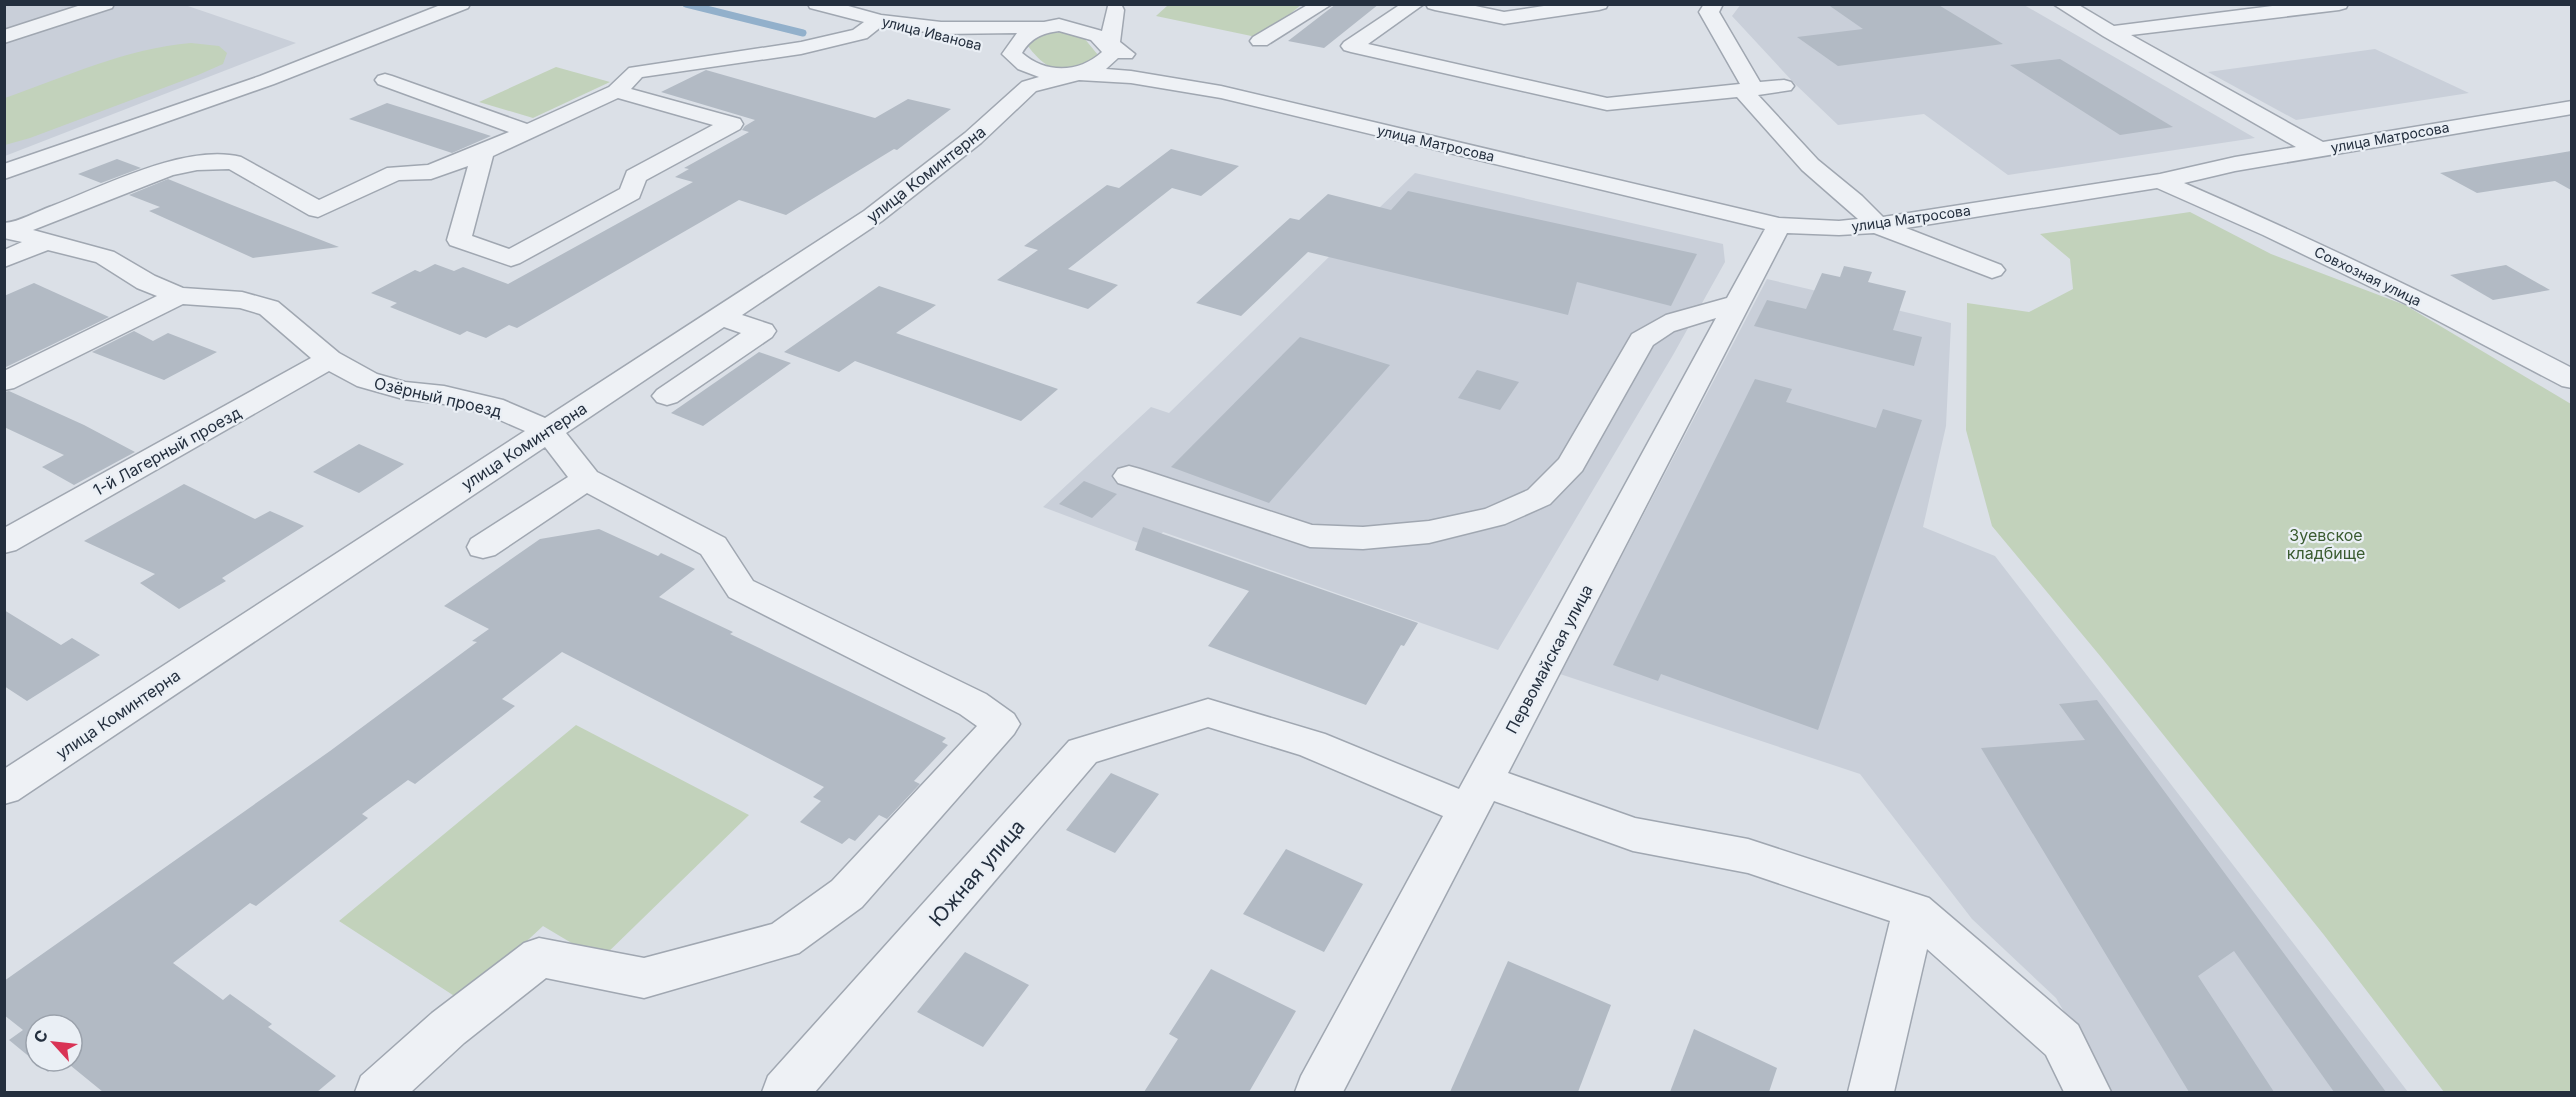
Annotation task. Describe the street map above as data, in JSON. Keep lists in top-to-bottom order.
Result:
{
  "streets": {
    "street": [
      "улица Иванова",
      "улица Матросова",
      "улица Коминтерна",
      "Совхозная улица",
      "Озёрный проезд",
      "1-й Лагерный проезд",
      "Первомайская улица",
      "Южная улица"
    ]
  },
  "crossings": [
    ["улица Иванова", "улица Коминтерна"],
    ["улица Матросова", "Совхозная улица"],
    ["улица Матросова", "Первомайская улица"],
    ["улица Коминтерна", "Озёрный проезд"],
    ["Озёрный проезд", "1-й Лагерный проезд"],
    ["Первомайская улица", "Южная улица"]
  ],
  "parks": ["Зуевское кладбище"],
  "north": "top left"
}
